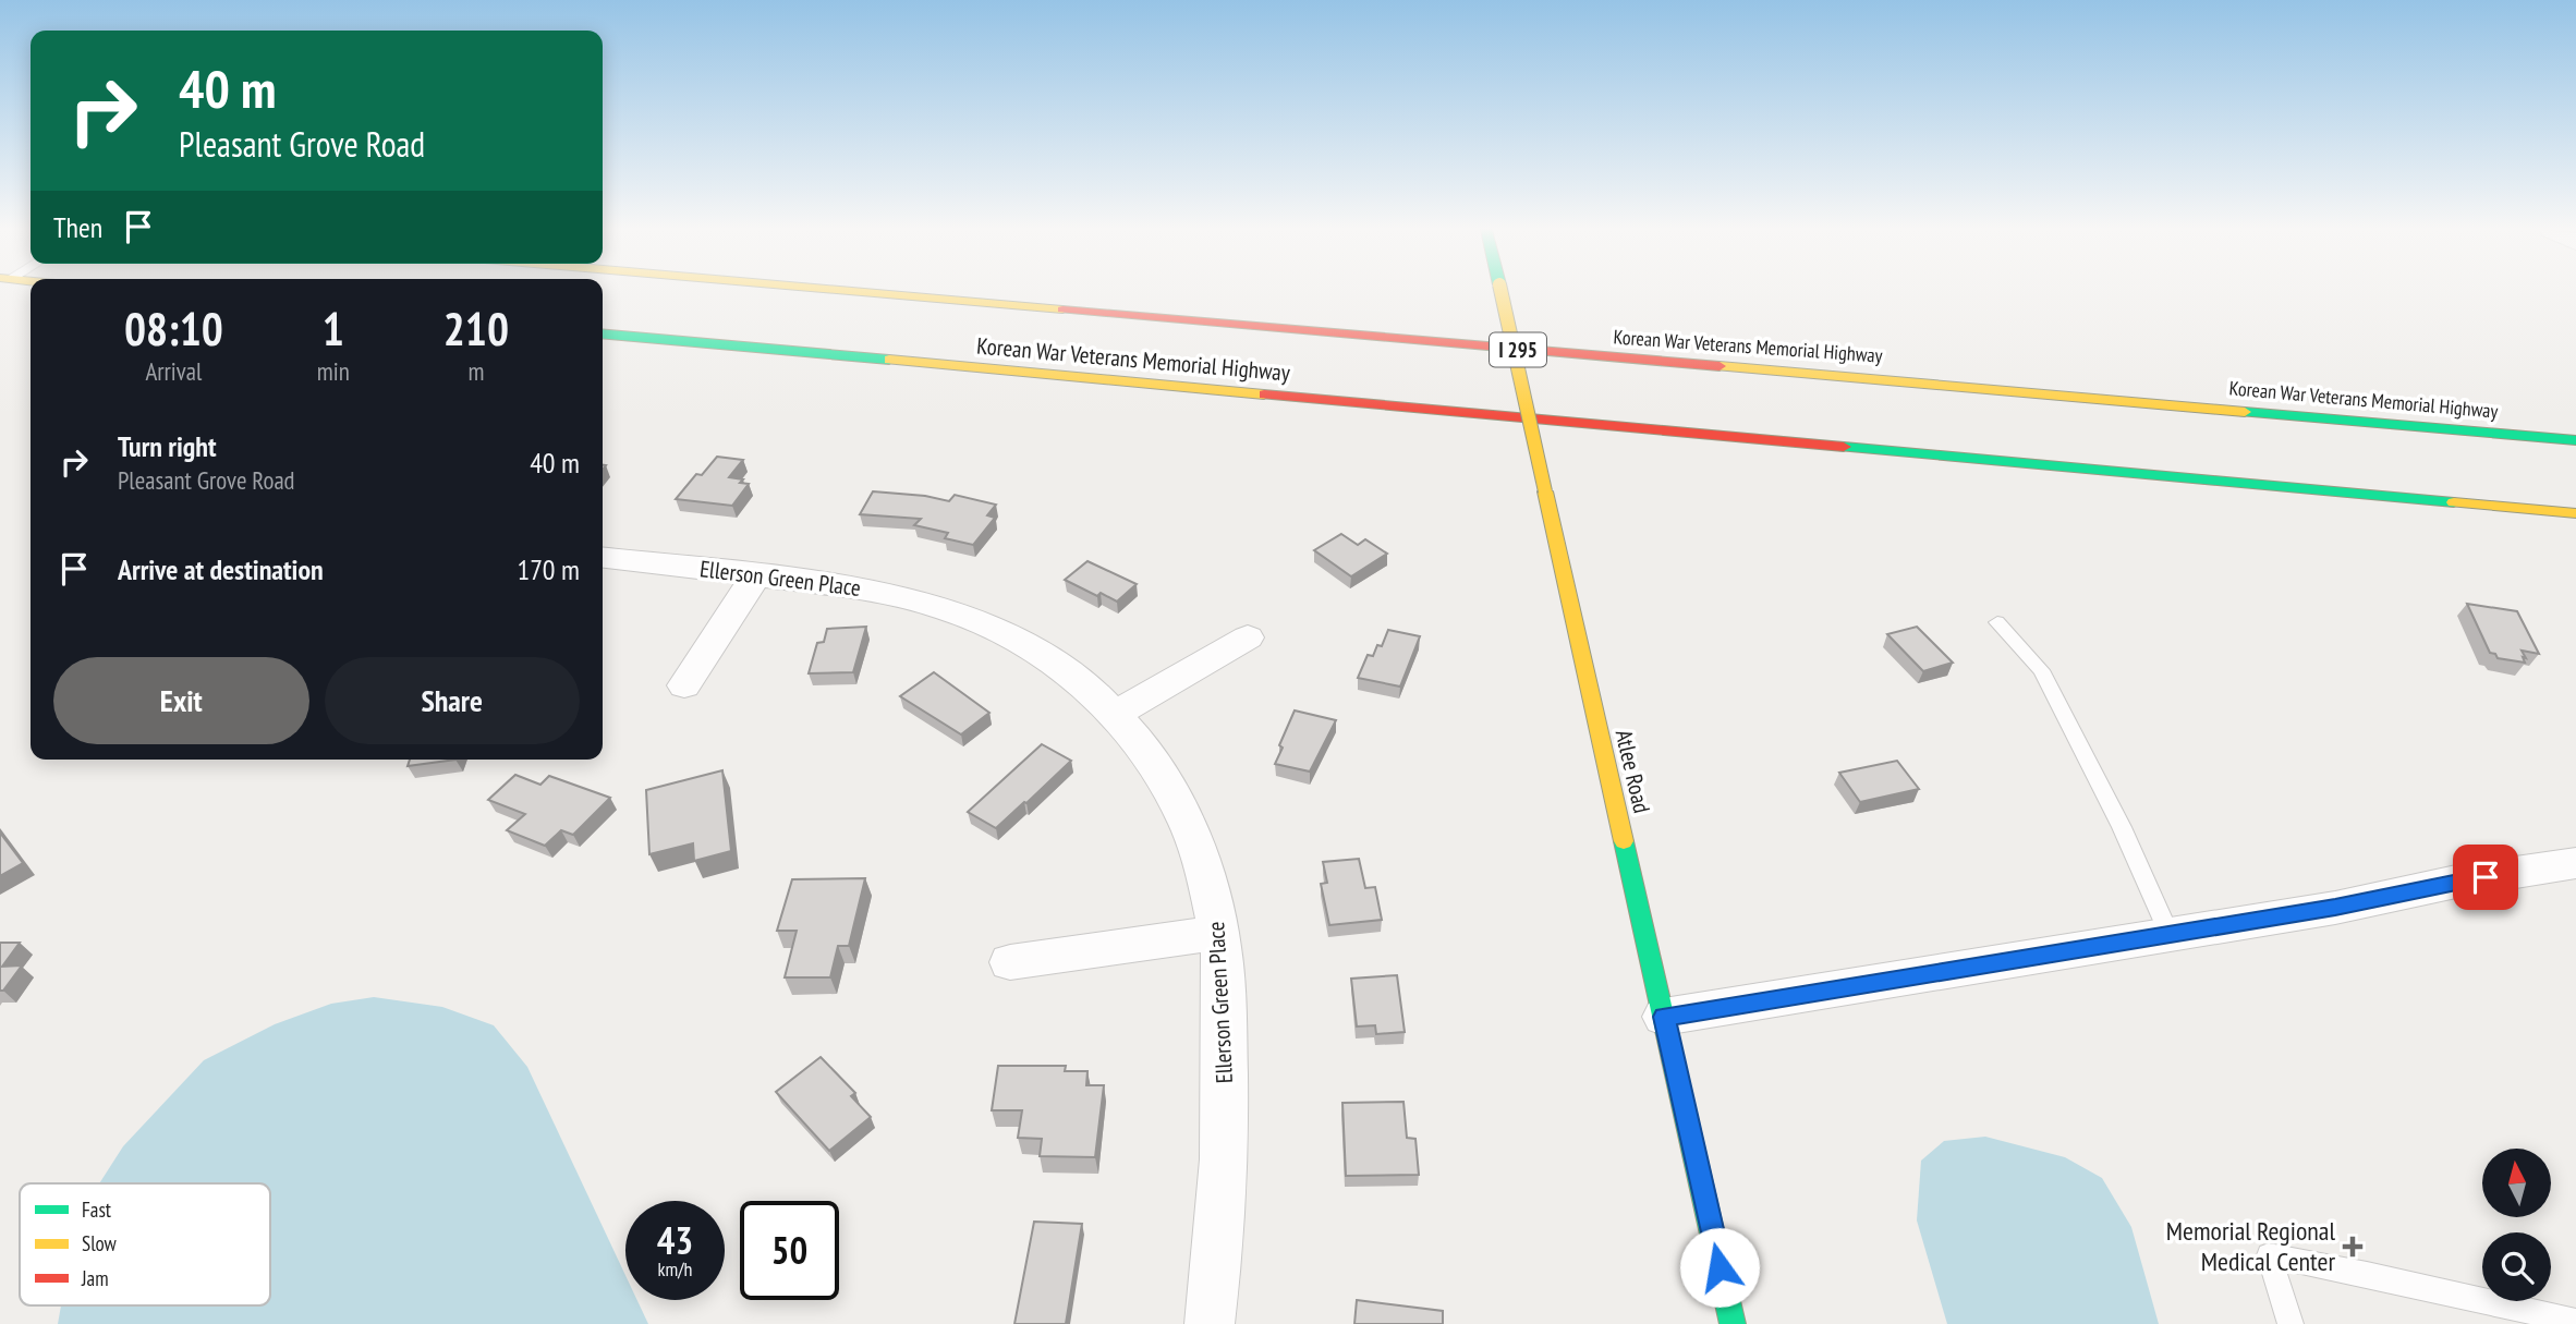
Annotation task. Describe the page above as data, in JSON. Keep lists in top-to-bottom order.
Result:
{
  "streets": {
    "main road": ["Korean War Veterans Memorial Highway", "I 295", "Atlee Road"],
    "street": ["Ellerson Green Place"]
  },
  "places": {
    "health": ["Memorial Regional Medical Center"]
  },
  "legend": ["Fast", "Slow", "Jam"],
  "north": "top",
  "page": {
    "turn": ["40 m", "Pleasant Grove Road"],
    "then": "Then",
    "eta": [
      "08:10",
      "Arrival",
      "1",
      "min",
      "210",
      "m"
    ],
    "list": [
      {
        "name": "Turn right",
        "note": "Pleasant Grove Road",
        "value": "40 m"
      },
      {
        "name": "Arrive at destination",
        "value": "170 m"
      }
    ],
    "buttons": ["Exit", "Share"],
    "speed": "43 km/h",
    "limit": "50"
  }
}
